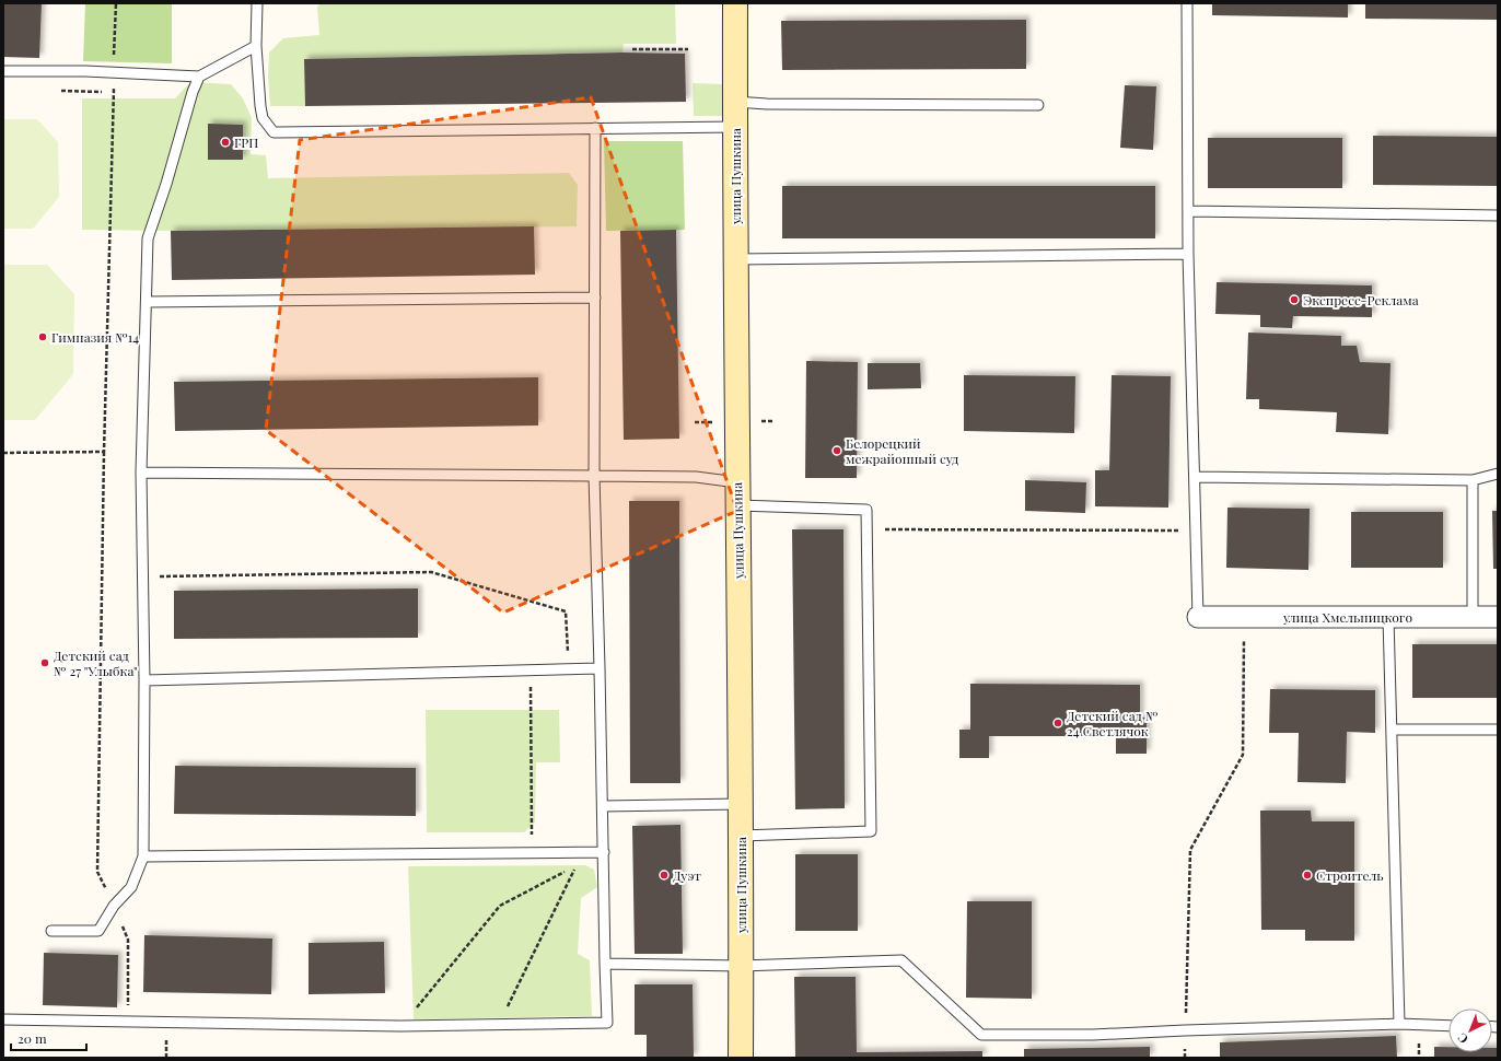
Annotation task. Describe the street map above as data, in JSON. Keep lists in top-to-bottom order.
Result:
{
  "streets": {
    "main road": ["улица Пушкина"],
    "street": ["улица Хмельницкого"]
  },
  "places": [
    "ГРП",
    "Экспресс-Реклама",
    "Гимназия №14",
    "Белорецкий межрайонный суд",
    "Детский сад № 27 \"Улыбка\"",
    "Детский сад № 24 Светлячок",
    "Дуэт",
    "Строитель"
  ],
  "scale_bar": "20 m",
  "north": "bottom left"
}
